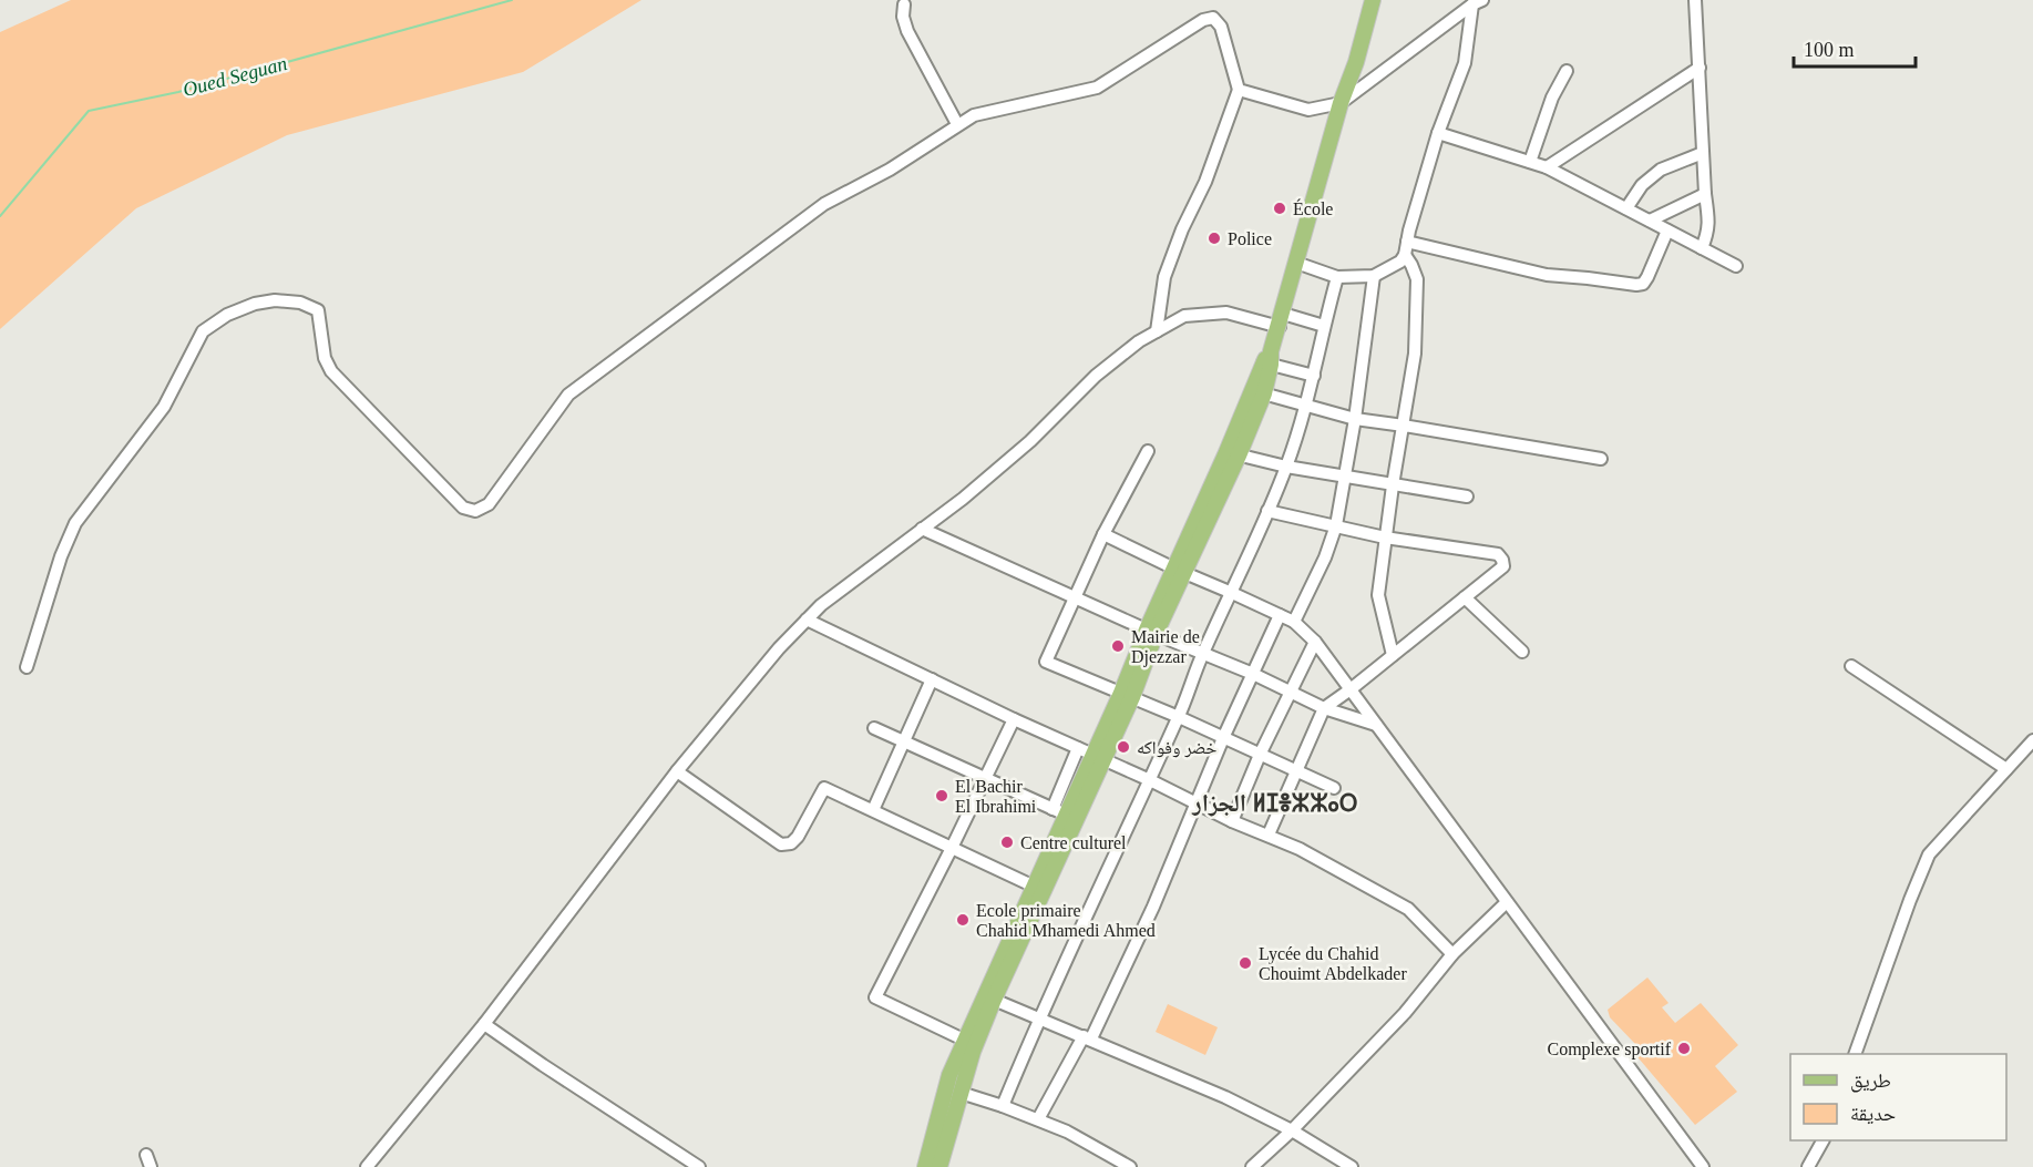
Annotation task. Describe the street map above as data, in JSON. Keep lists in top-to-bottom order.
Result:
{
  "districts": ["الجزار ⵍⵊⴻⵣⵣⴰⵔ"],
  "water": ["Oued Seguan"],
  "places": [
    "École",
    "Police",
    "Mairie de Djezzar",
    "خضر وفواكه",
    "El Bachir El Ibrahimi",
    "Centre culturel",
    "Ecole primaire Chahid Mhamedi Ahmed",
    "Lycée du Chahid Chouimt Abdelkader",
    "Complexe sportif"
  ],
  "legend": ["طريق", "حديقة"],
  "scale_bar": "100 m"
}
